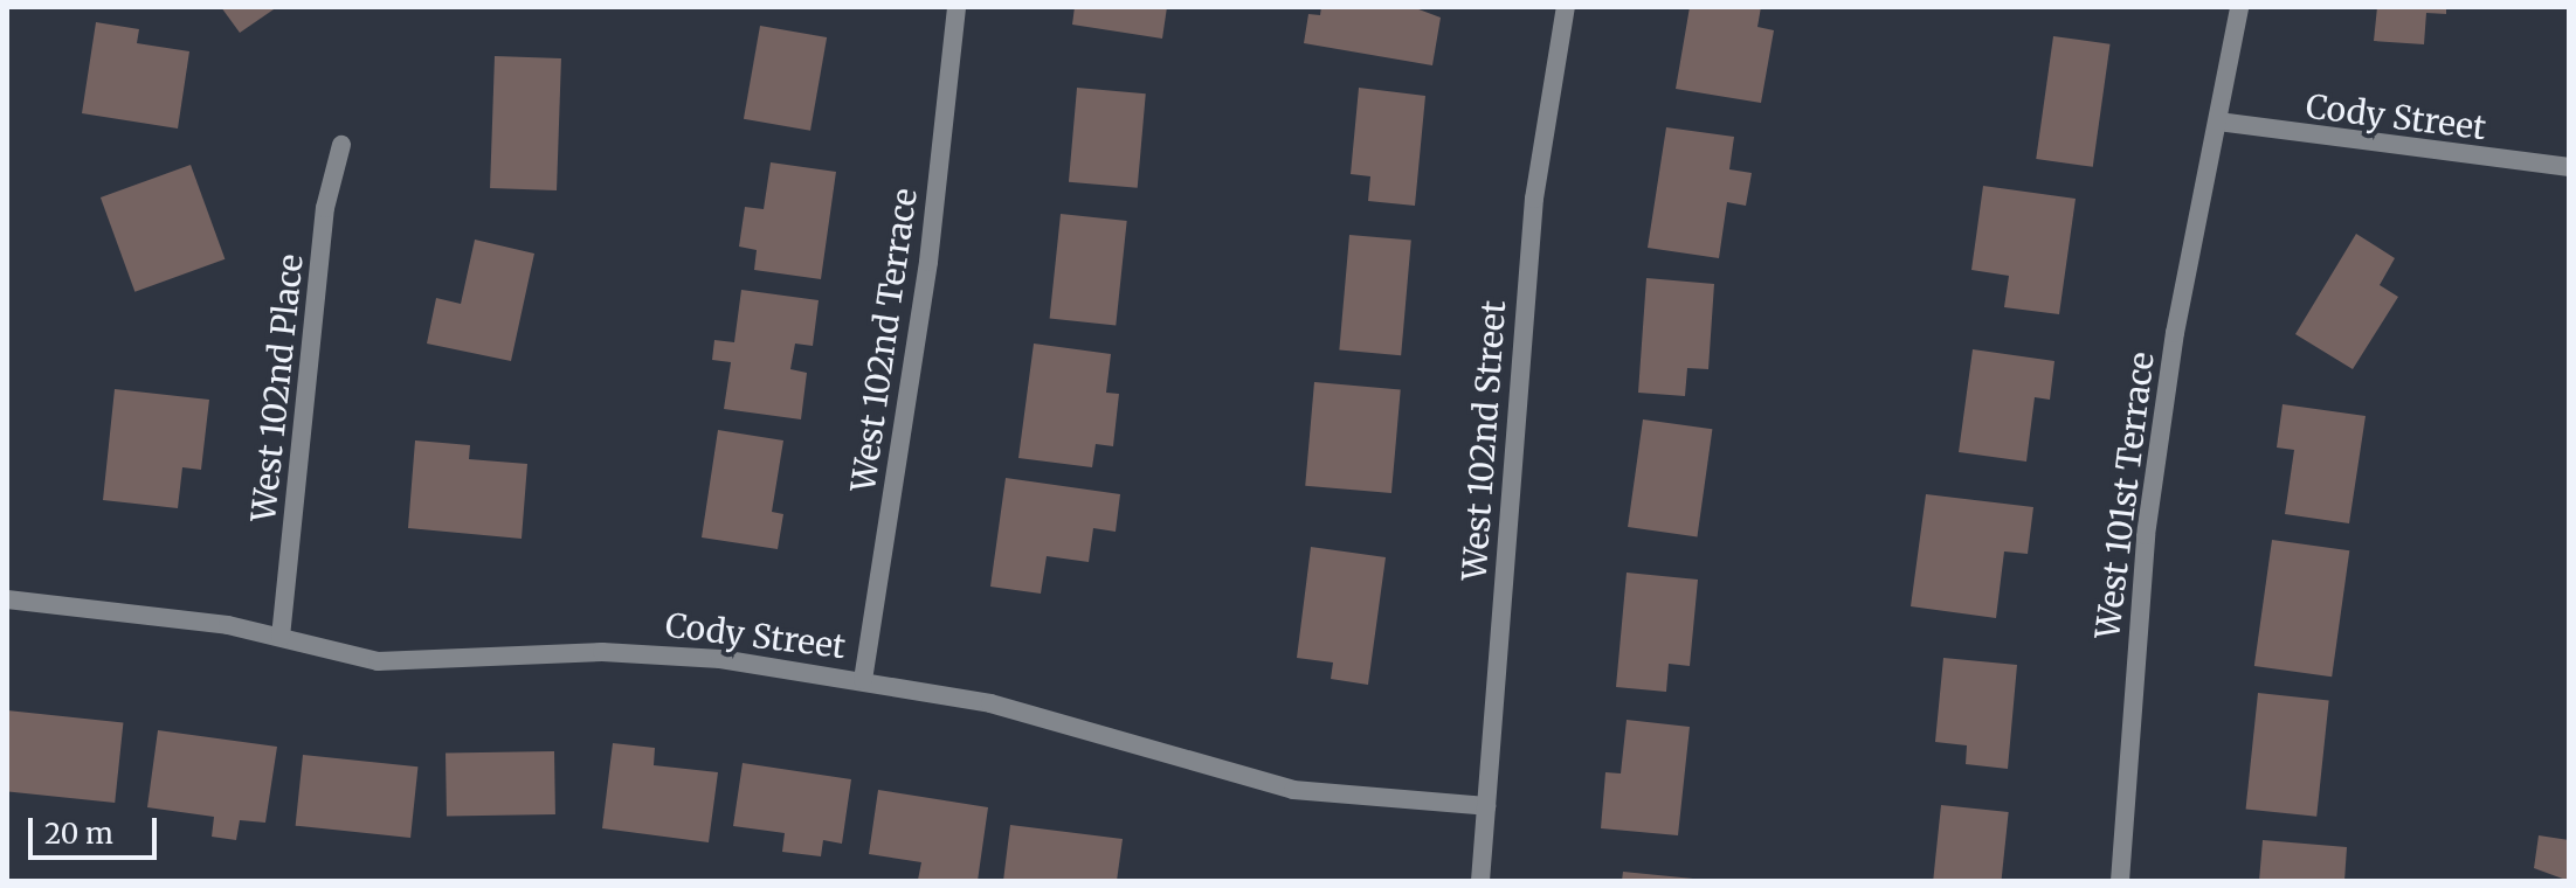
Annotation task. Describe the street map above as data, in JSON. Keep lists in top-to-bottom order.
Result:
{
  "streets": {
    "street": [
      "Cody Street",
      "West 102nd Terrace",
      "West 102nd Place",
      "West 102nd Street",
      "West 101st Terrace"
    ]
  },
  "crossings": [
    ["Cody Street", "West 102nd Terrace"],
    ["Cody Street", "West 102nd Place"],
    ["Cody Street", "West 102nd Street"],
    ["Cody Street", "West 101st Terrace"]
  ],
  "scale_bar": "20 m"
}
